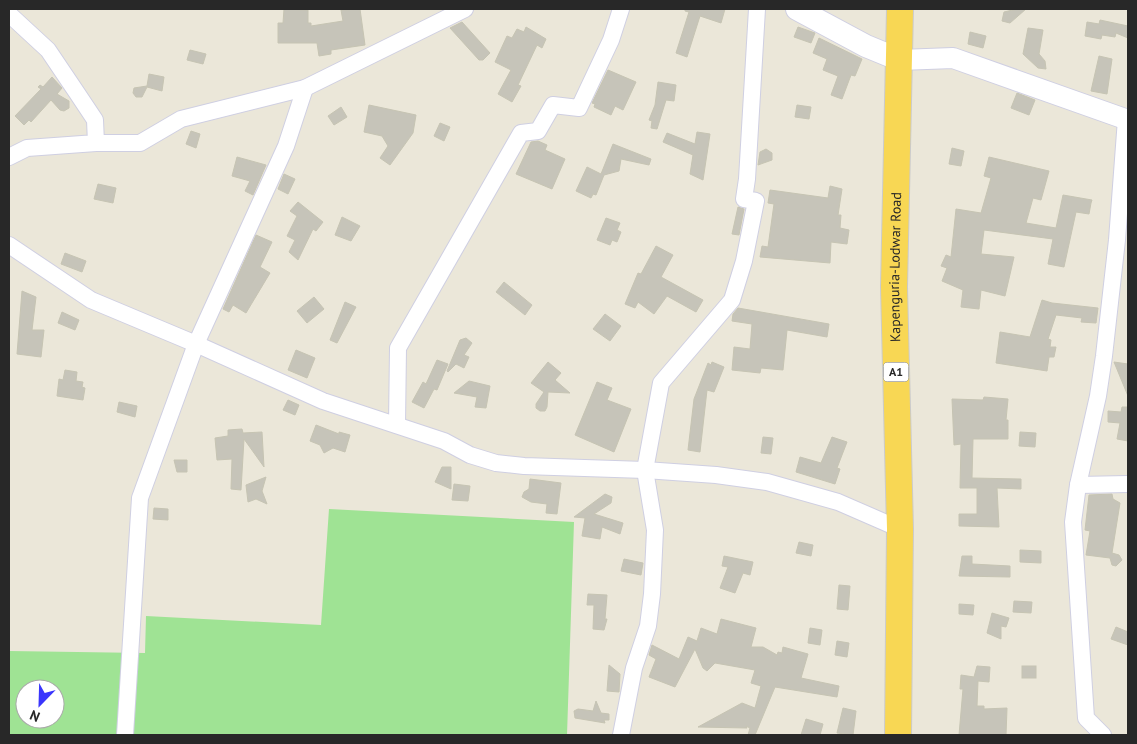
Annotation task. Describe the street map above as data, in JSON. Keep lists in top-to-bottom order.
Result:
{
  "streets": {
    "highway": ["Kapenguria-Lodwar Road", "A1"]
  },
  "north": "bottom left"
}
